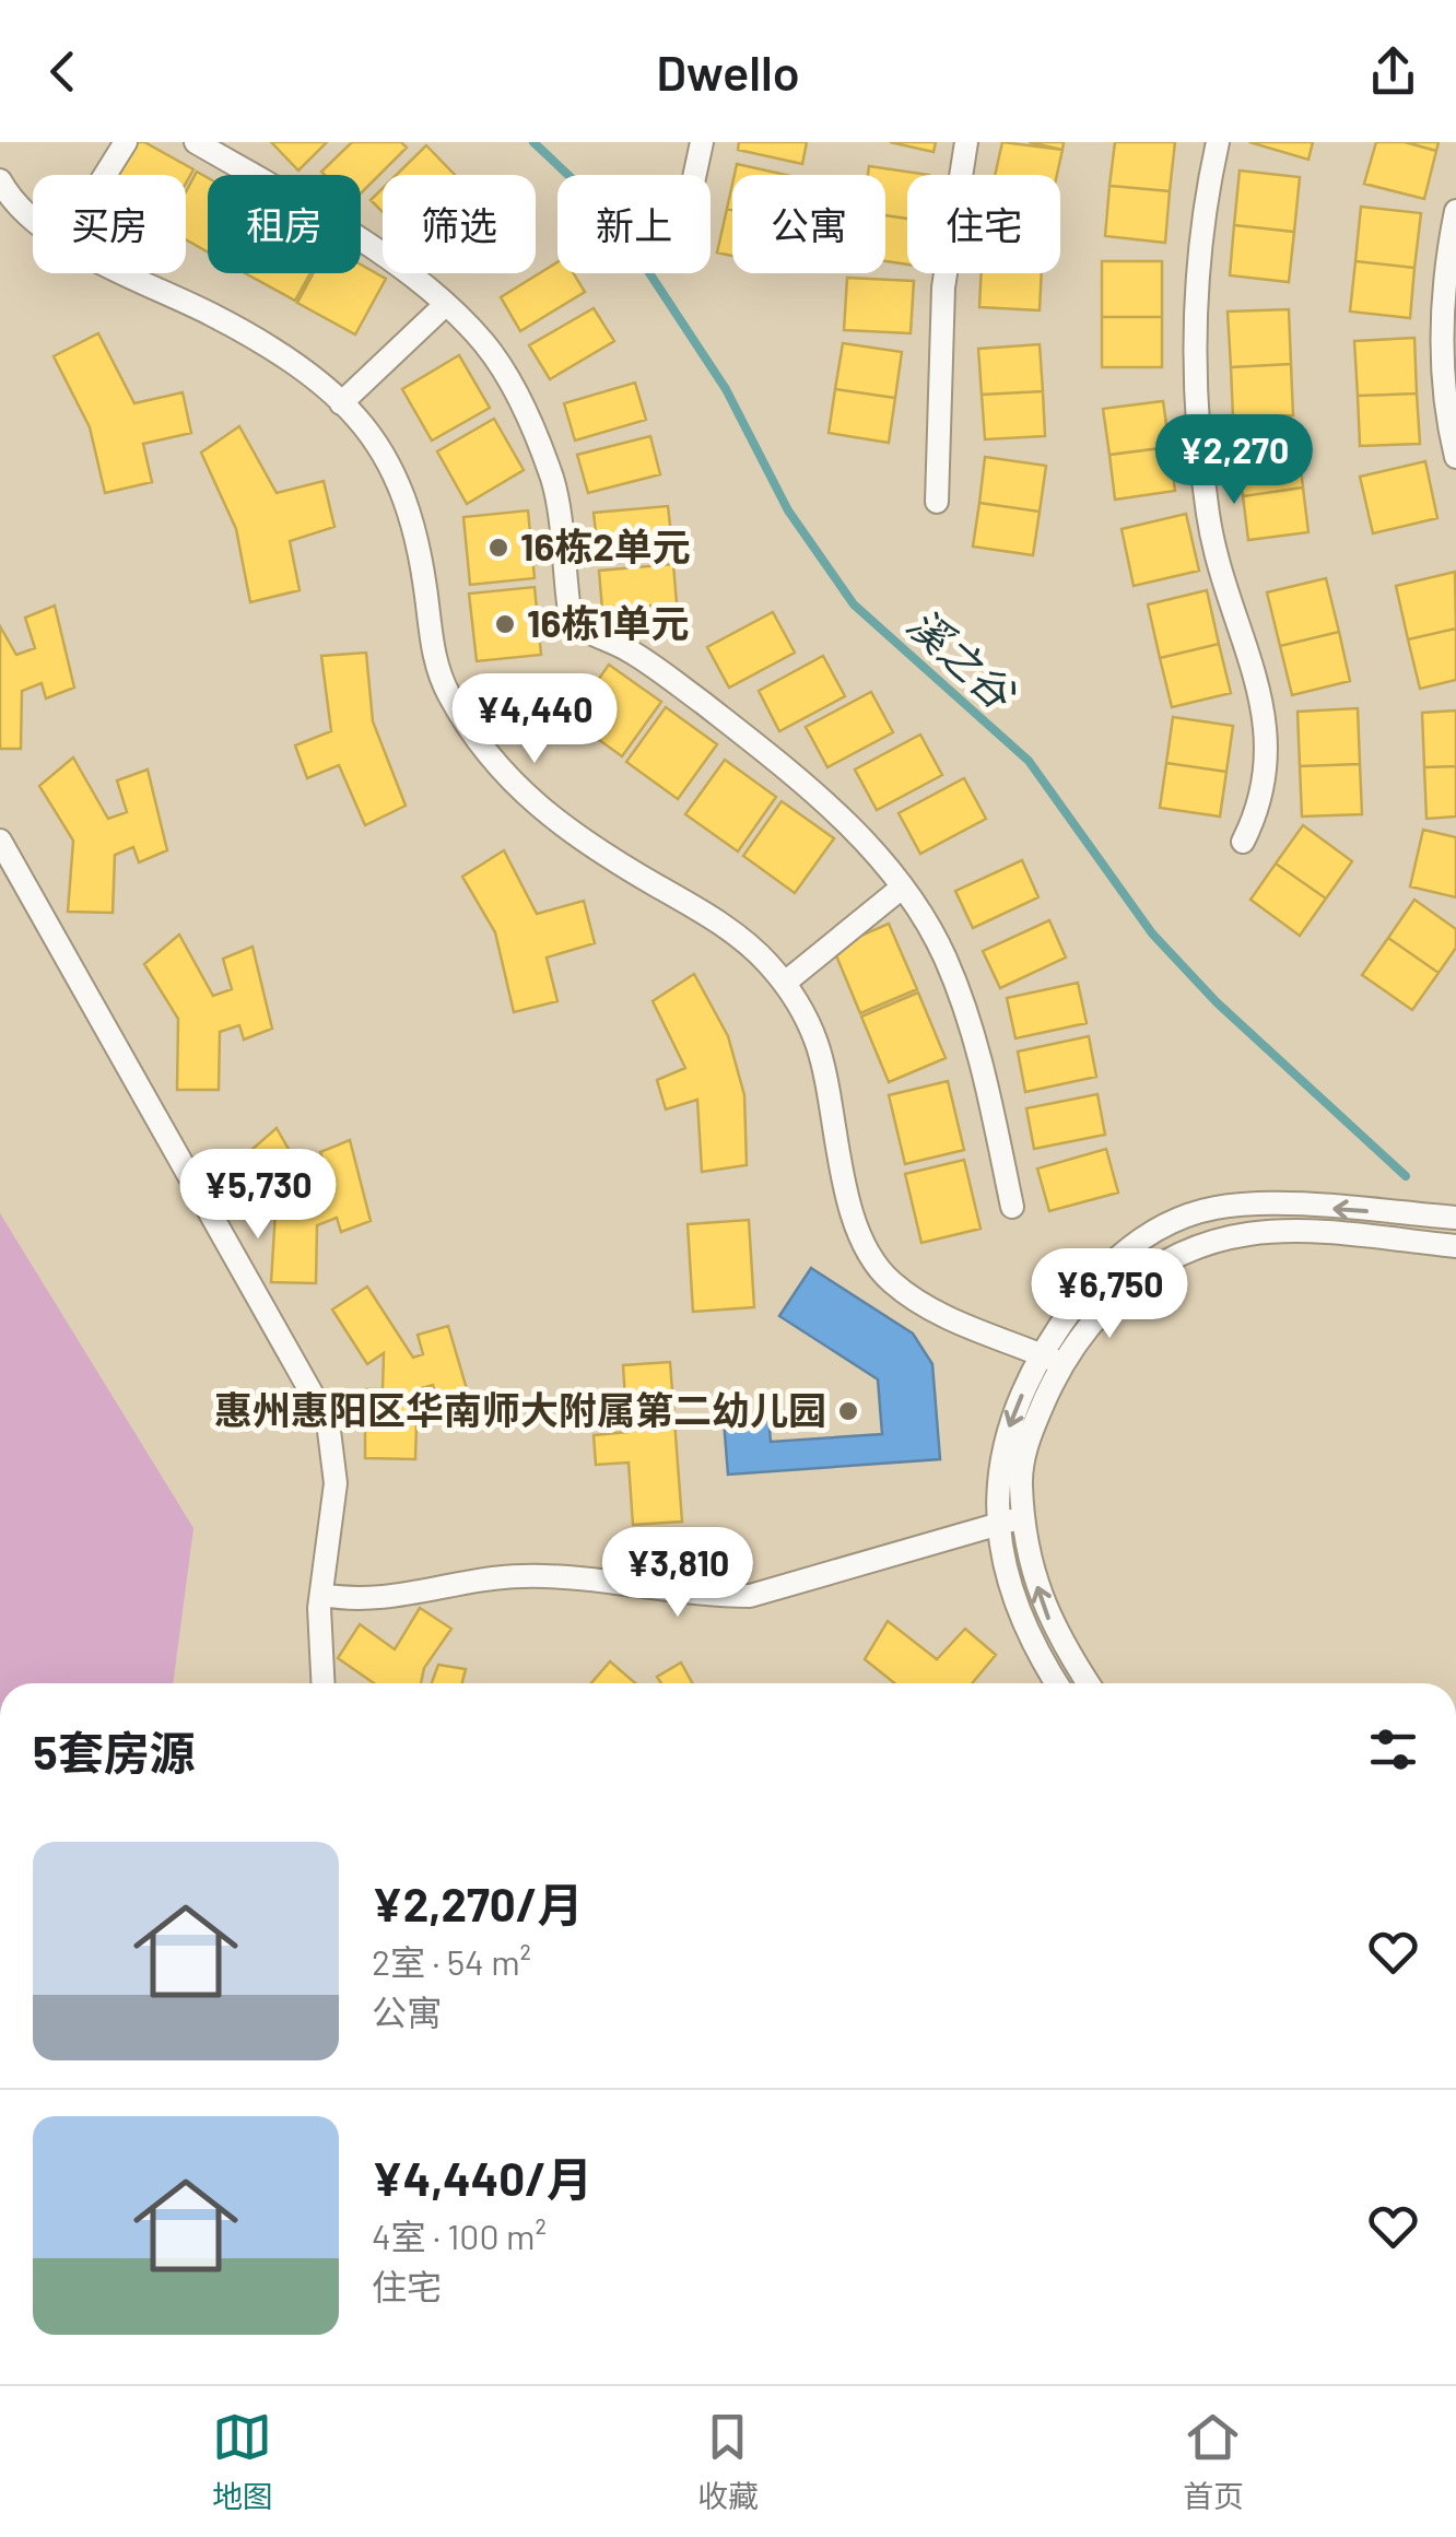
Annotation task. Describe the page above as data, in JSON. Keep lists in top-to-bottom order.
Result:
{
  "water": ["溪之谷"],
  "places": ["16栋2单元", "16栋1单元", "惠州惠阳区华南师大附属第二幼儿园"],
  "page": {
    "header": "Dwello",
    "chip": [
      "买房",
      "租房",
      "筛选",
      "新上",
      "公寓",
      "住宅"
    ],
    "price": [
      "¥2,270",
      "¥4,440",
      "¥5,730",
      "¥6,750",
      "¥3,810"
    ],
    "heading": "5套房源",
    "list": [
      {
        "name": "¥2,270/月",
        "note": "2室 · 54 m² · 公寓"
      },
      {
        "name": "¥4,440/月",
        "note": "4室 · 100 m² · 住宅"
      }
    ],
    "tabs": ["地图", "收藏", "首页"]
  }
}
